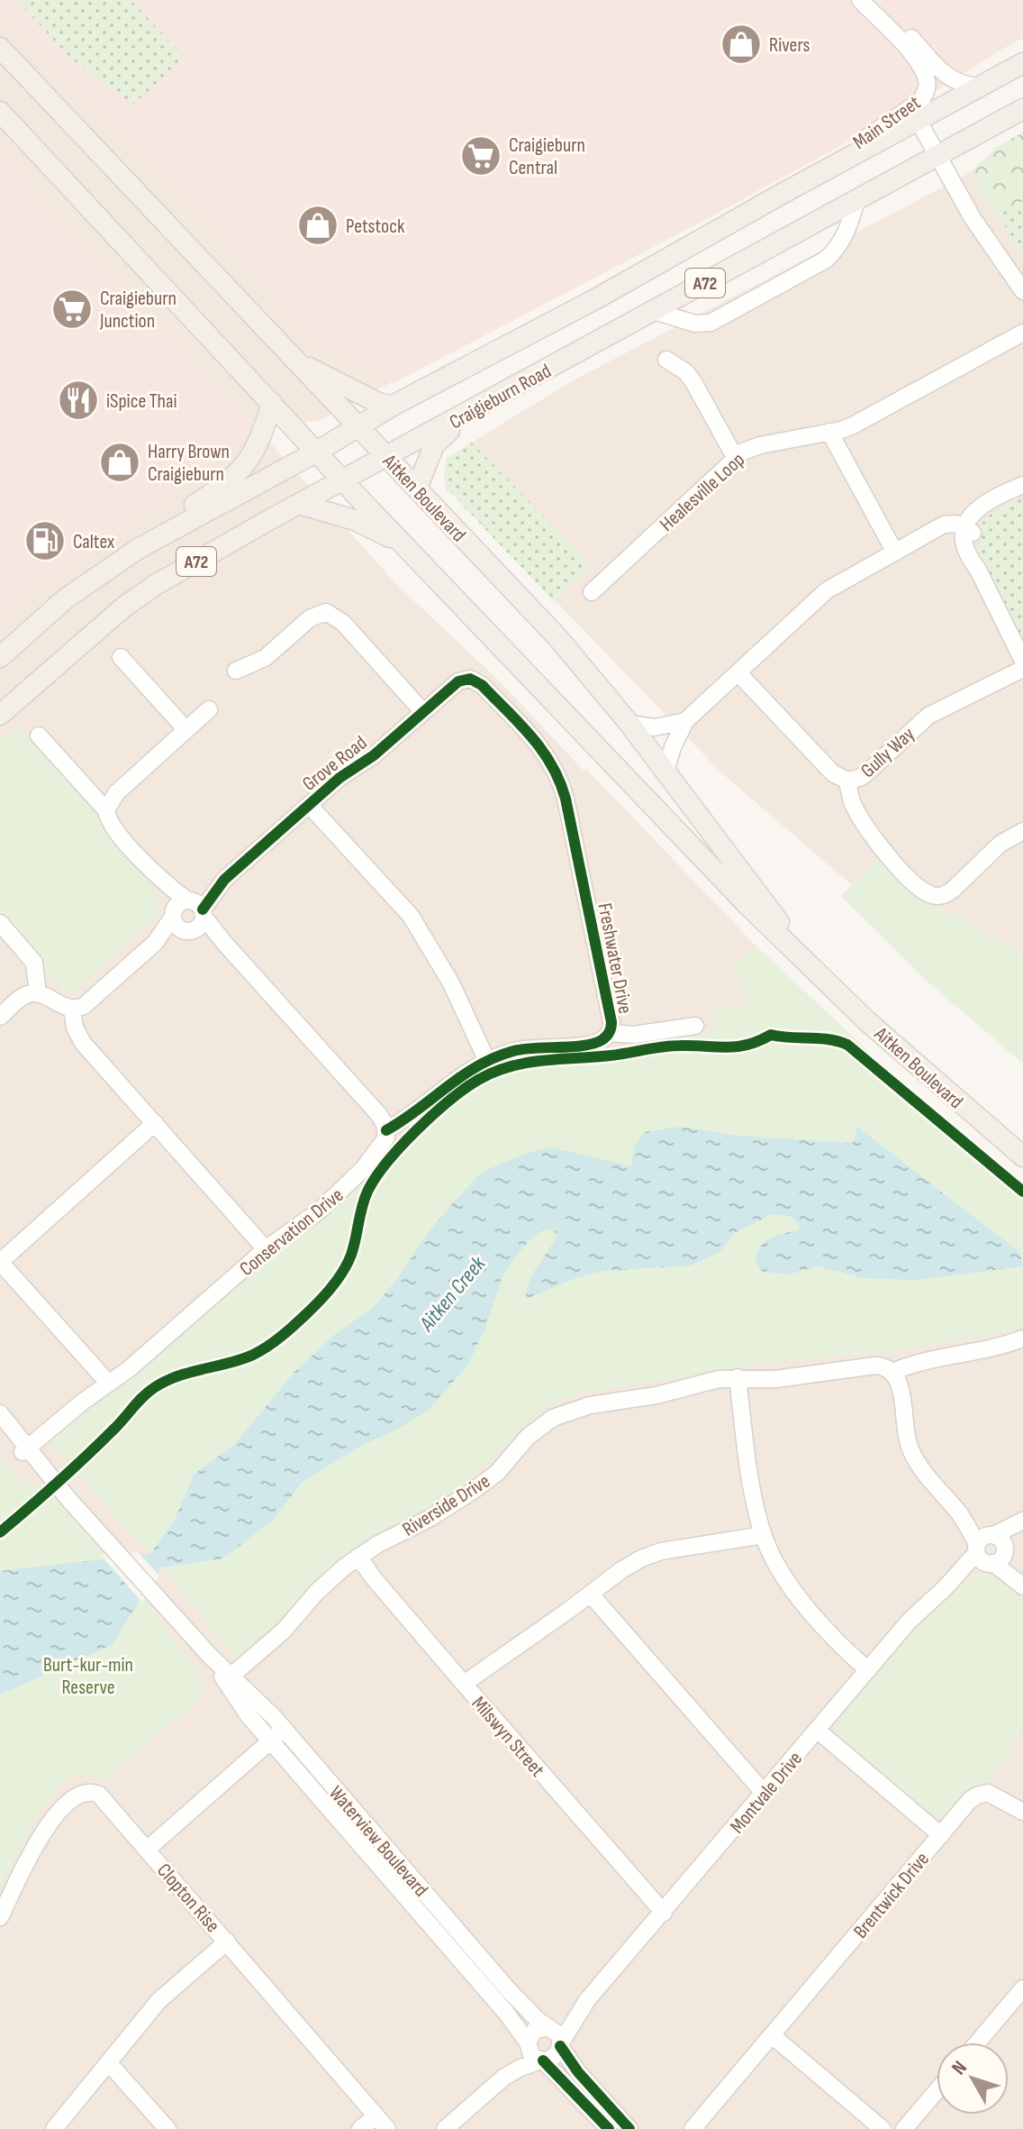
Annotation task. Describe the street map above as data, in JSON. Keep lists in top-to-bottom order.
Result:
{
  "streets": {
    "main road": ["A72", "Craigieburn Road", "Aitken Boulevard"],
    "street": [
      "Main Street",
      "Healesville Loop",
      "Gully Way",
      "Grove Road",
      "Freshwater Drive",
      "Conservation Drive",
      "Riverside Drive",
      "Milswyn Street",
      "Montvale Drive",
      "Waterview Boulevard",
      "Brentwick Drive",
      "Clopton Rise"
    ]
  },
  "crossings": [
    ["Main Street", "Craigieburn Road"],
    ["Craigieburn Road", "Aitken Boulevard"],
    ["Grove Road", "Freshwater Drive"],
    ["Freshwater Drive", "Conservation Drive"],
    ["Conservation Drive", "Waterview Boulevard"],
    ["Riverside Drive", "Milswyn Street"],
    ["Riverside Drive", "Waterview Boulevard"],
    ["Milswyn Street", "Montvale Drive"],
    ["Montvale Drive", "Waterview Boulevard"]
  ],
  "water": ["Aitken Creek"],
  "parks": ["Burt-kur-min Reserve"],
  "places": {
    "shop": ["Rivers", "Petstock", "Harry Brown Craigieburn"],
    "supermarket": ["Craigieburn Central", "Craigieburn Junction"],
    "restaurant": ["iSpice Thai"],
    "fuel station": ["Caltex"]
  },
  "north": "top left"
}
